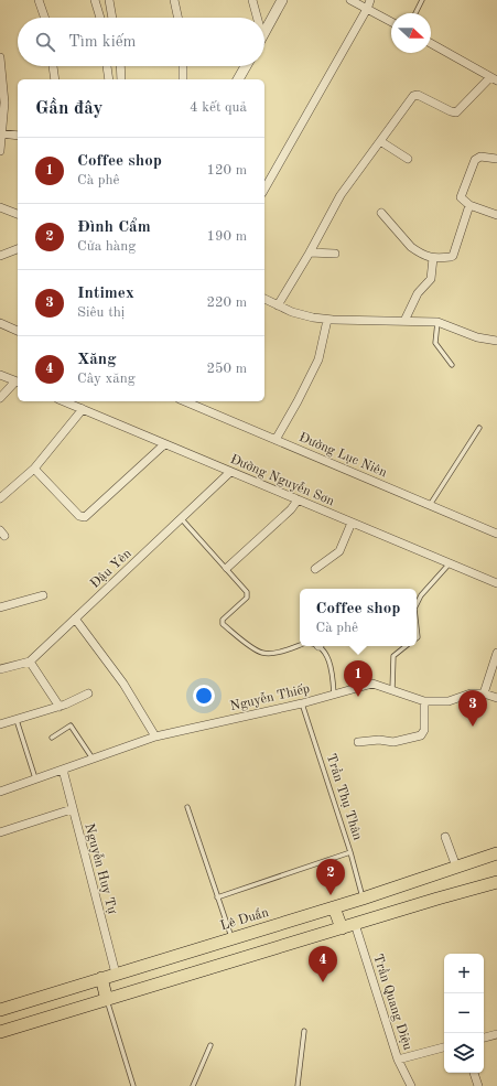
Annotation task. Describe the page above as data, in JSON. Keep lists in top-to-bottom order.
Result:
{
  "streets": {
    "main road": ["Lê Duẩn"],
    "street": [
      "Đường Lục Niên",
      "Đường Nguyễn Sơn",
      "Đậu Yên",
      "Nguyễn Thiếp",
      "Nguyễn Huy Tự",
      "Trần Quang Diệu"
    ],
    "lane": ["Trần Thụ Thân"]
  },
  "crossings": [
    ["Đường Nguyễn Sơn", "Đậu Yên"],
    ["Nguyễn Thiếp", "Trần Thụ Thân"],
    ["Nguyễn Thiếp", "Nguyễn Huy Tự"],
    ["Trần Thụ Thân", "Lê Duẩn"],
    ["Nguyễn Huy Tự", "Lê Duẩn"]
  ],
  "north": "right",
  "page": {
    "search": "Tìm kiếm",
    "heading": ["Gần đây", "4 kết quả"],
    "list": [
      {
        "mark": "1",
        "name": "Coffee shop",
        "note": "Cà phê",
        "value": "120 m"
      },
      {
        "mark": "2",
        "name": "Đình Cẩm",
        "note": "Cửa hàng",
        "value": "190 m"
      },
      {
        "mark": "3",
        "name": "Intimex",
        "note": "Siêu thị",
        "value": "220 m"
      },
      {
        "mark": "4",
        "name": "Xăng",
        "note": "Cây xăng",
        "value": "250 m"
      }
    ],
    "popup": ["Coffee shop", "Cà phê"],
    "pins": [
      "1",
      "3",
      "2",
      "4"
    ],
    "map_buttons": ["+", "−"]
  }
}
